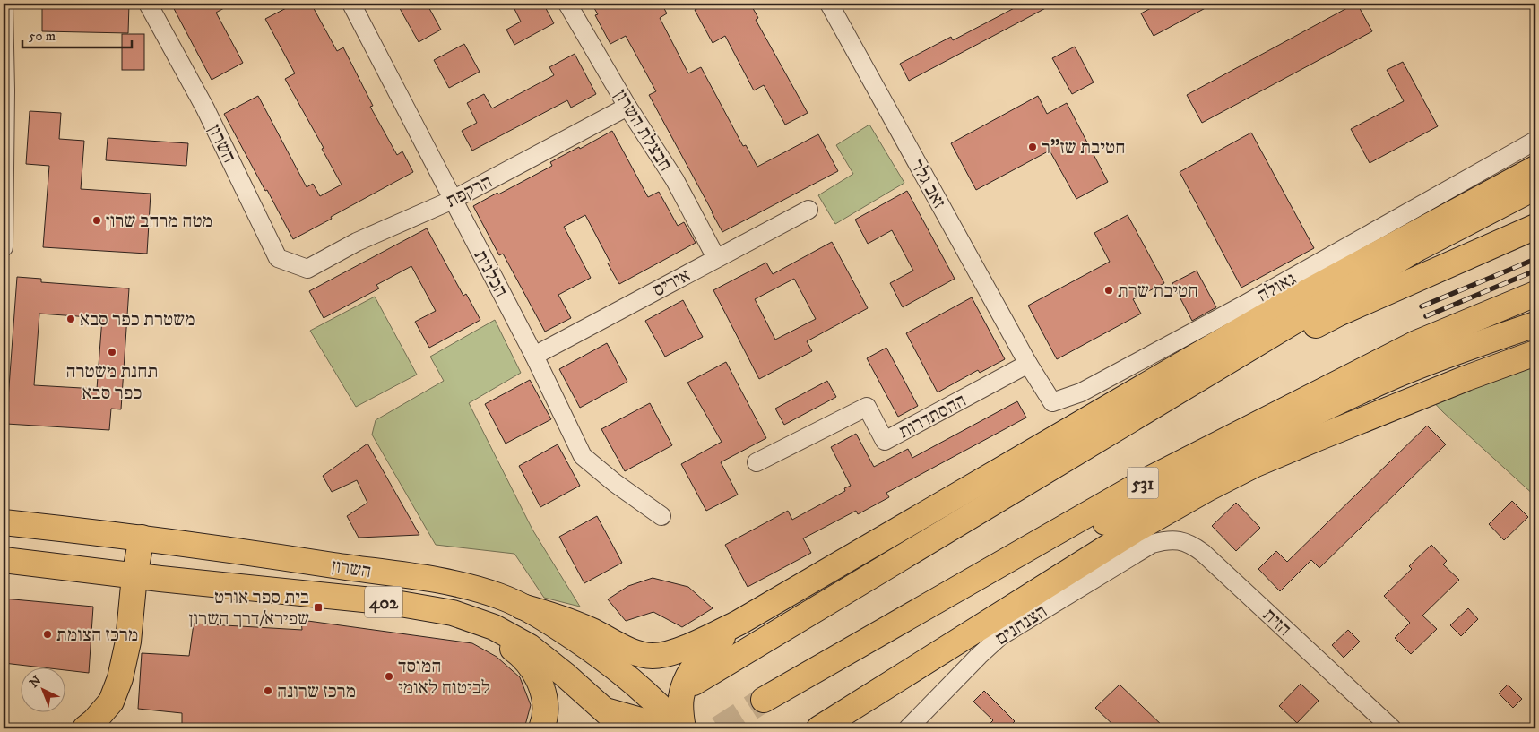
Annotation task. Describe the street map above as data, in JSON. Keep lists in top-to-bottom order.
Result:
{
  "streets": {
    "main road": ["השרון", "531", "402"],
    "street": [
      "חבצלת השרון",
      "זאב גלר",
      "הרקפת",
      "הכלנית",
      "איריס",
      "גאולה",
      "ההסתדרות",
      "הזית",
      "הצנחנים"
    ]
  },
  "crossings": [
    ["חבצלת השרון", "הרקפת"],
    ["חבצלת השרון", "איריס"],
    ["השרון", "הרקפת"],
    ["השרון", "402"],
    ["זאב גלר", "גאולה"],
    ["זאב גלר", "ההסתדרות"],
    ["הרקפת", "הכלנית"],
    ["הכלנית", "איריס"],
    ["גאולה", "ההסתדרות"],
    ["הזית", "הצנחנים"]
  ],
  "places": {
    "other": [
      "חטיבת שז\"ר",
      "מטה מרחב שרון",
      "חטיבת שרת",
      "משטרת כפר סבא",
      "תחנת משטרה כפר סבא",
      "מרכז הצומת",
      "המוסד לביטוח לאומי",
      "מרכז שרונה"
    ],
    "transit": ["בית ספר אורט שפירא/דרך השרון"]
  },
  "scale_bar": "50 m",
  "north": "top left"
}
